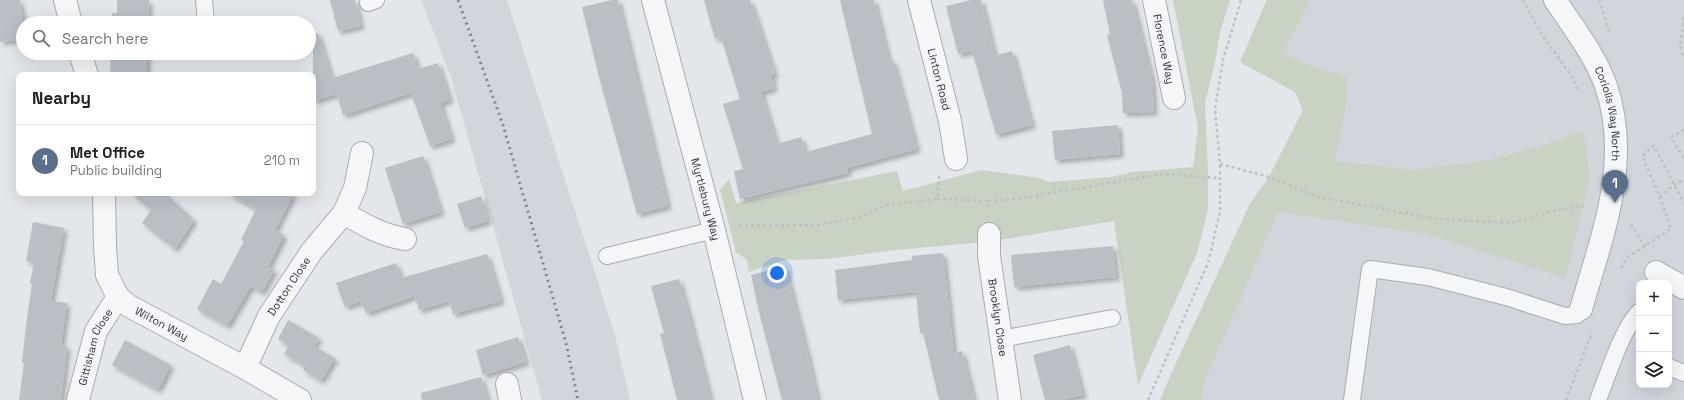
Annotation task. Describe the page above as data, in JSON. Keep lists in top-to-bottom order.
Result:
{
  "streets": {
    "street": [
      "Florence Way",
      "Linton Road",
      "Coriolis Way North",
      "Myrtlebury Way",
      "Dotton Close",
      "Brooklyn Close",
      "Wilton Way",
      "Gittisham Close"
    ]
  },
  "crossings": [
    ["Dotton Close", "Wilton Way"],
    ["Wilton Way", "Gittisham Close"]
  ],
  "page": {
    "search": "Search here",
    "heading": "Nearby",
    "list": [
      {
        "mark": "1",
        "name": "Met Office",
        "note": "Public building",
        "value": "210 m"
      }
    ],
    "pins": "1",
    "map_buttons": ["+", "−"]
  }
}
